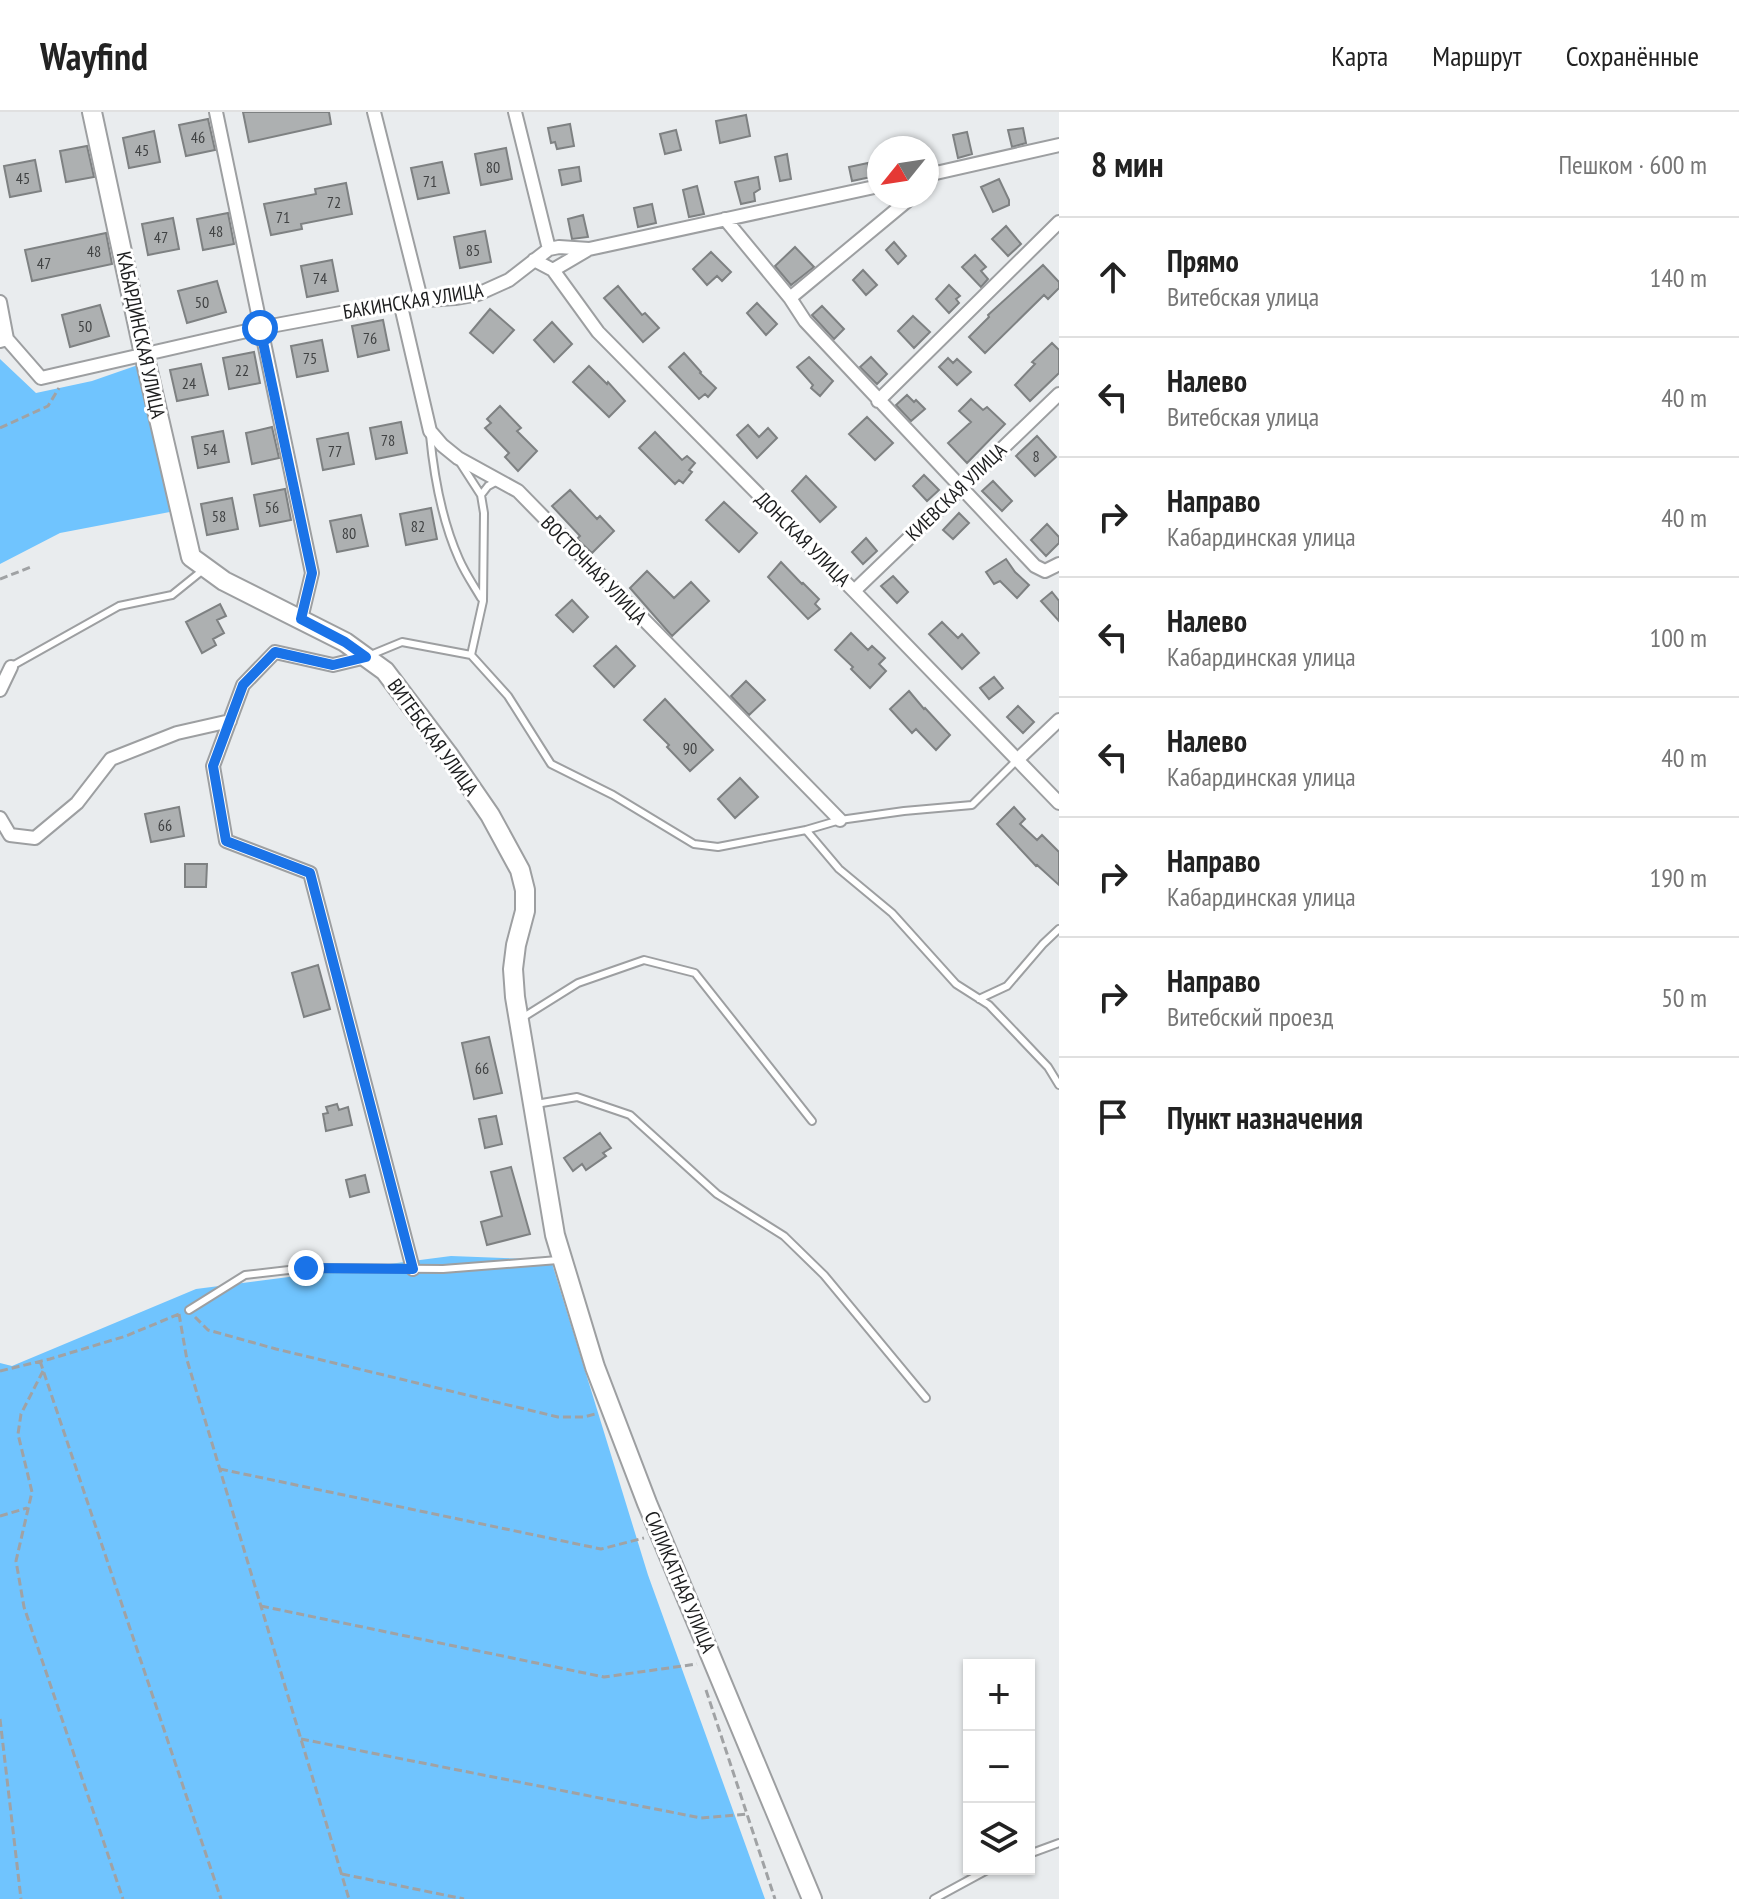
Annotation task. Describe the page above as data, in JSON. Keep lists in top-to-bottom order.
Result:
{
  "streets": {
    "street": [
      "БАКИНСКАЯ УЛИЦА",
      "КАБАРДИНСКАЯ УЛИЦА",
      "КИЕВСКАЯ УЛИЦА",
      "ДОНСКАЯ УЛИЦА",
      "ВОСТОЧНАЯ УЛИЦА",
      "ВИТЕБСКАЯ УЛИЦА",
      "СИЛИКАТНАЯ УЛИЦА"
    ]
  },
  "crossings": [
    ["БАКИНСКАЯ УЛИЦА", "КАБАРДИНСКАЯ УЛИЦА"],
    ["КАБАРДИНСКАЯ УЛИЦА", "ВИТЕБСКАЯ УЛИЦА"],
    ["КИЕВСКАЯ УЛИЦА", "ДОНСКАЯ УЛИЦА"],
    ["ВИТЕБСКАЯ УЛИЦА", "СИЛИКАТНАЯ УЛИЦА"]
  ],
  "house_numbers": [
    "46",
    "45",
    "80",
    "45",
    "71",
    "72",
    "71",
    "48",
    "47",
    "85",
    "48",
    "47",
    "74",
    "50",
    "50",
    "76",
    "75",
    "22",
    "24",
    "78",
    "54",
    "77",
    "8",
    "56",
    "58",
    "82",
    "80",
    "90",
    "66",
    "66"
  ],
  "north": "bottom left",
  "page": {
    "header": "Wayfind",
    "nav": ["Карта", "Маршрут", "Сохранённые"],
    "heading": ["8 мин", "Пешком · 600 m"],
    "list": [
      ["Прямо", "Витебская улица", "140 m"],
      ["Налево", "Витебская улица", "40 m"],
      ["Направо", "Кабардинская улица", "40 m"],
      ["Налево", "Кабардинская улица", "100 m"],
      ["Налево", "Кабардинская улица", "40 m"],
      ["Направо", "Кабардинская улица", "190 m"],
      ["Направо", "Витебский проезд", "50 m"],
      "Пункт назначения"
    ],
    "map_buttons": ["+", "−"]
  }
}
